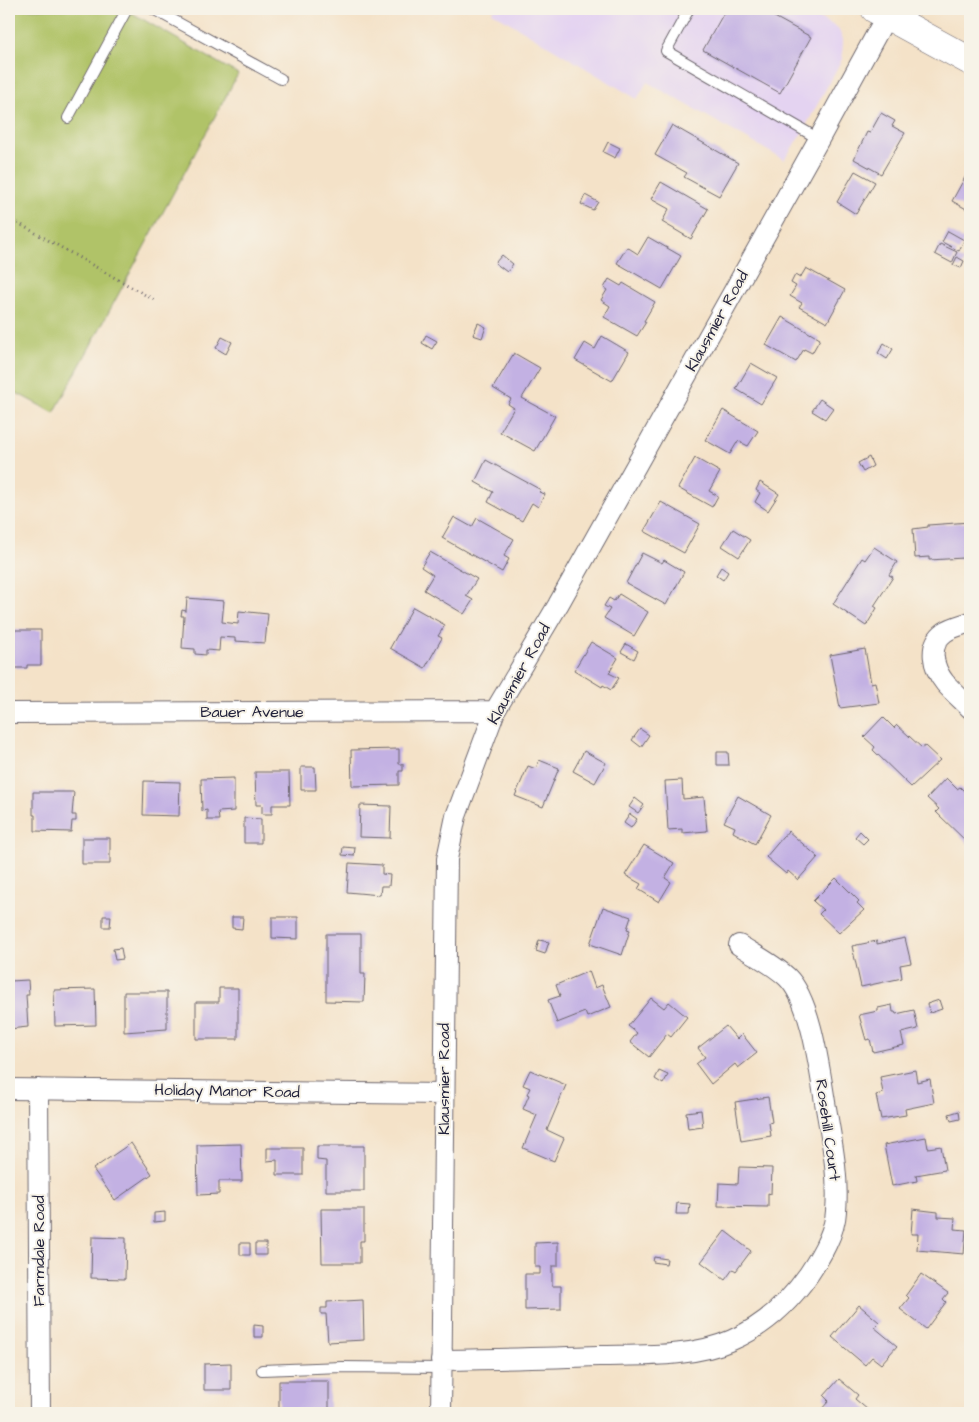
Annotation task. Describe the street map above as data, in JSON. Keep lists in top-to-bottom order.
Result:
{
  "streets": {
    "street": [
      "Klausmier Road",
      "Bauer Avenue",
      "Holiday Manor Road",
      "Rosehill Court",
      "Farmdale Road"
    ]
  },
  "crossings": [
    ["Klausmier Road", "Bauer Avenue"],
    ["Klausmier Road", "Holiday Manor Road"],
    ["Klausmier Road", "Rosehill Court"],
    ["Holiday Manor Road", "Farmdale Road"]
  ]
}
